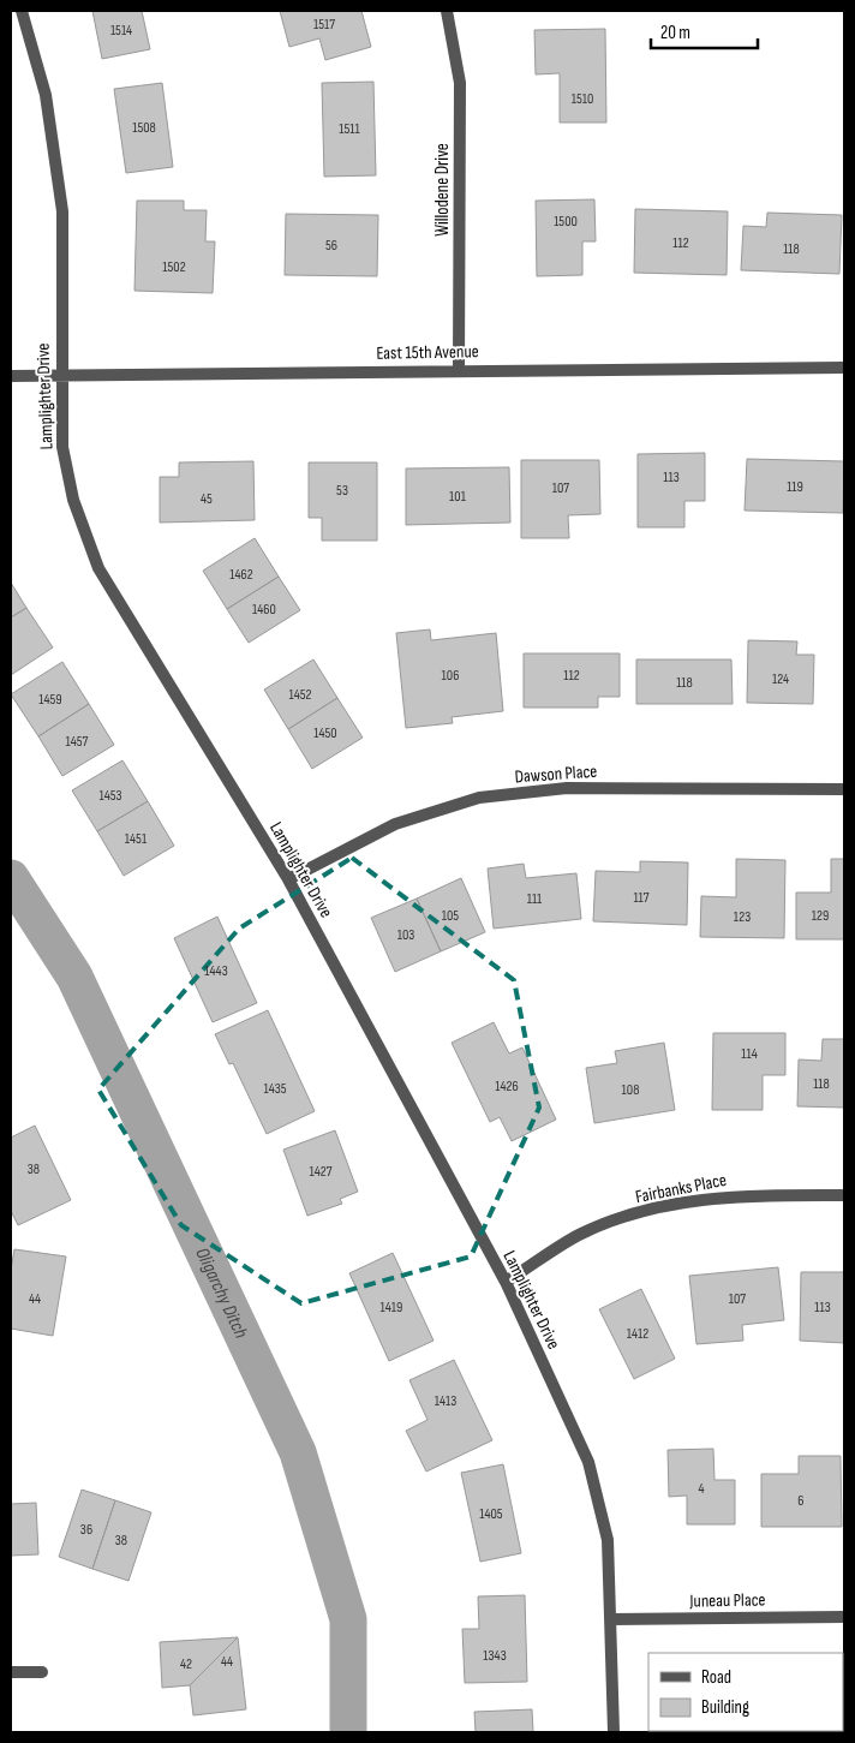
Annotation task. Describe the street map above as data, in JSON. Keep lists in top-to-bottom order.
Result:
{
  "streets": {
    "street": [
      "Willodene Drive",
      "East 15th Avenue",
      "Lamplighter Drive",
      "Dawson Place",
      "Fairbanks Place",
      "Juneau Place"
    ]
  },
  "crossings": [
    ["Willodene Drive", "East 15th Avenue"],
    ["East 15th Avenue", "Lamplighter Drive"],
    ["Lamplighter Drive", "Dawson Place"],
    ["Lamplighter Drive", "Fairbanks Place"],
    ["Lamplighter Drive", "Juneau Place"]
  ],
  "water": ["Oligarchy Ditch"],
  "house_numbers": [
    "1517",
    "1514",
    "1510",
    "1508",
    "1511",
    "1500",
    "112",
    "56",
    "118",
    "1502",
    "113",
    "119",
    "107",
    "53",
    "101",
    "45",
    "1462",
    "1460",
    "106",
    "112",
    "124",
    "118",
    "1452",
    "1459",
    "1450",
    "1457",
    "1453",
    "1451",
    "117",
    "111",
    "105",
    "129",
    "123",
    "103",
    "1443",
    "114",
    "118",
    "1426",
    "1435",
    "108",
    "38",
    "1427",
    "44",
    "107",
    "1419",
    "113",
    "1412",
    "1413",
    "4",
    "6",
    "1405",
    "36",
    "38",
    "1343",
    "44",
    "42"
  ],
  "legend": ["Road", "Building"],
  "scale_bar": "20 m"
}
